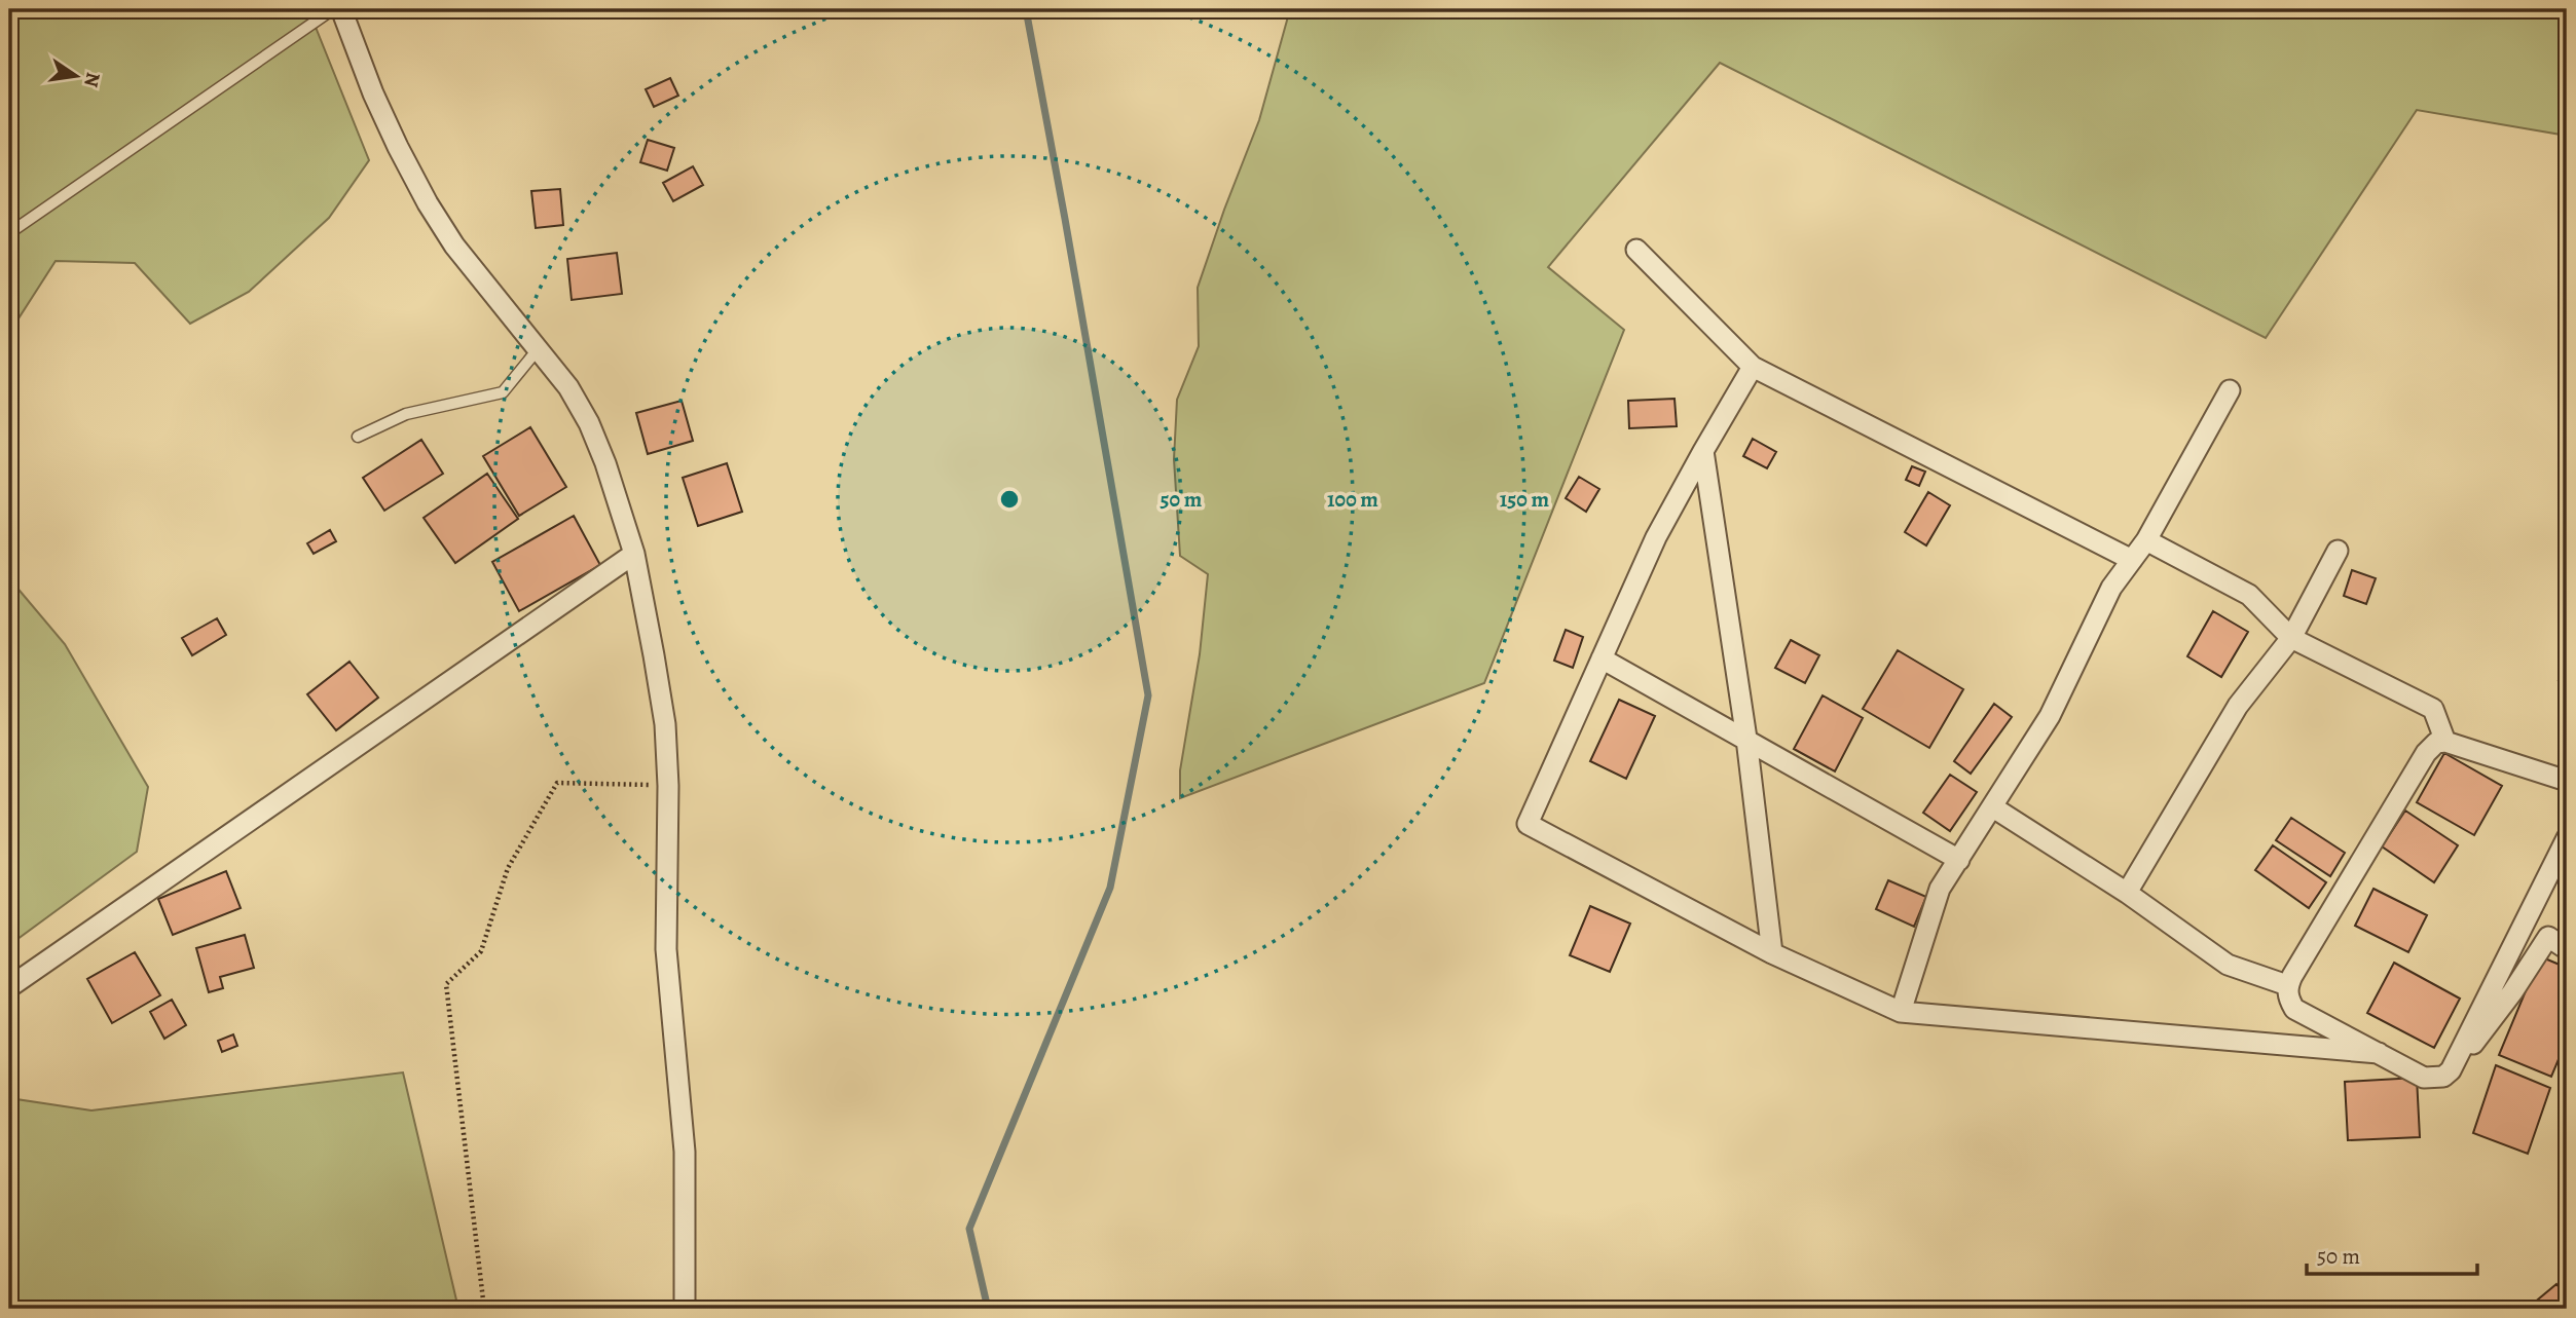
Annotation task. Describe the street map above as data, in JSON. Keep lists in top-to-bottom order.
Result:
{
  "scale_bar": "50 m",
  "north": "right",
  "rings": ["50 m", "100 m", "150 m"]
}
